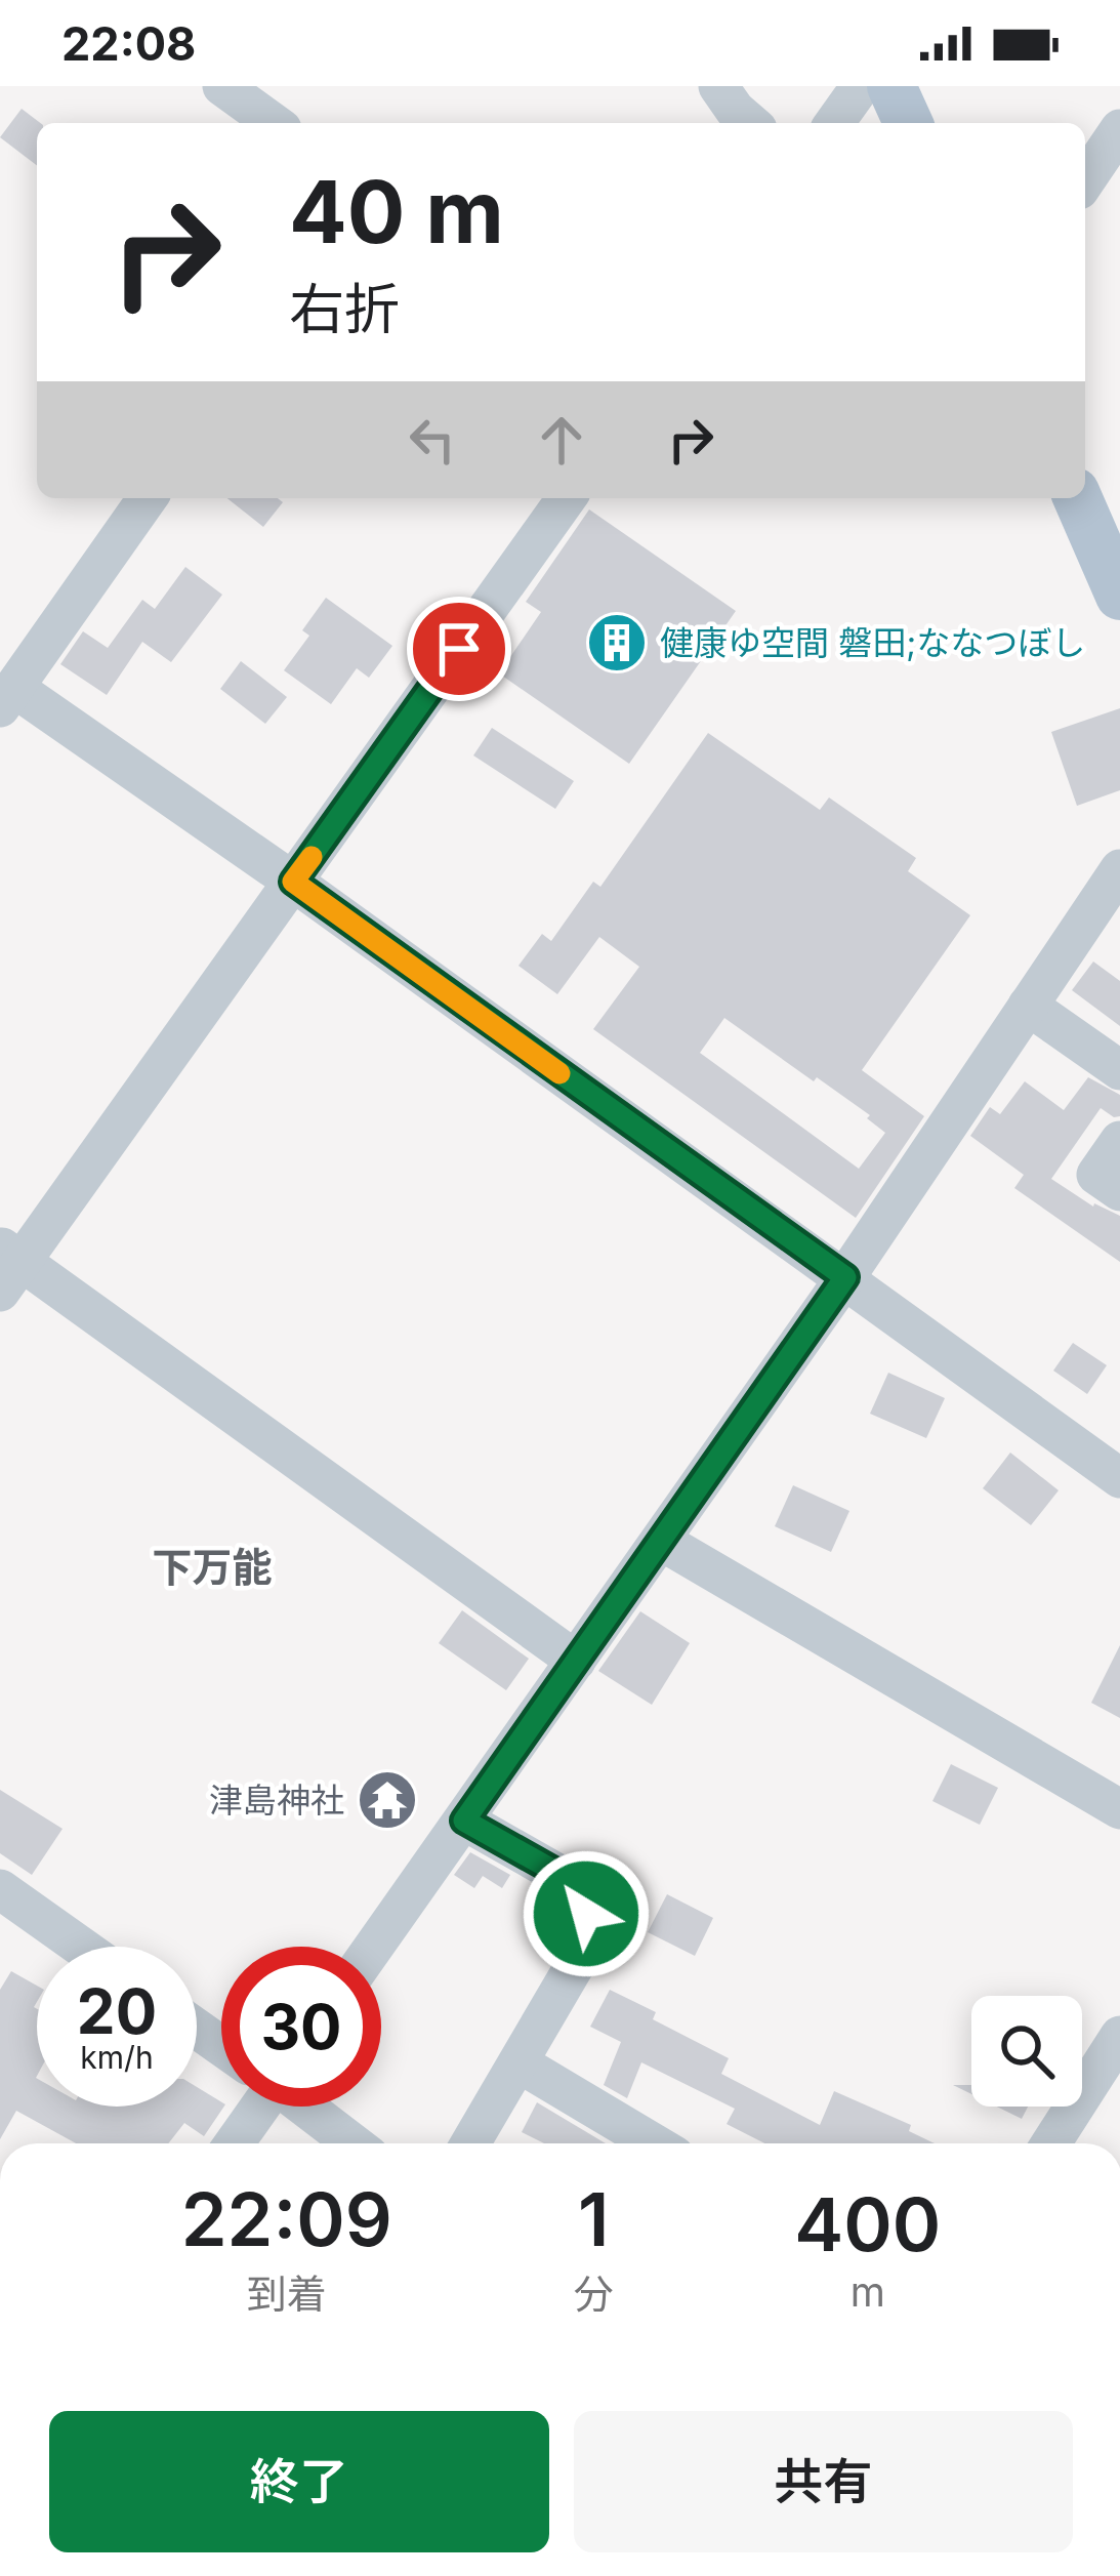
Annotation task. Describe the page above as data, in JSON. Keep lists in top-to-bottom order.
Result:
{
  "districts": ["下万能"],
  "places": {
    "building": ["健康ゆ空間 磐田;ななつぼし"],
    "temple": ["津島神社"]
  },
  "page": {
    "status": "22:08",
    "turn": ["40 m", "右折"],
    "speed": "20 km/h",
    "limit": "30",
    "eta": [
      "22:09",
      "到着",
      "1",
      "分",
      "400",
      "m"
    ],
    "buttons": ["終了", "共有"]
  }
}
